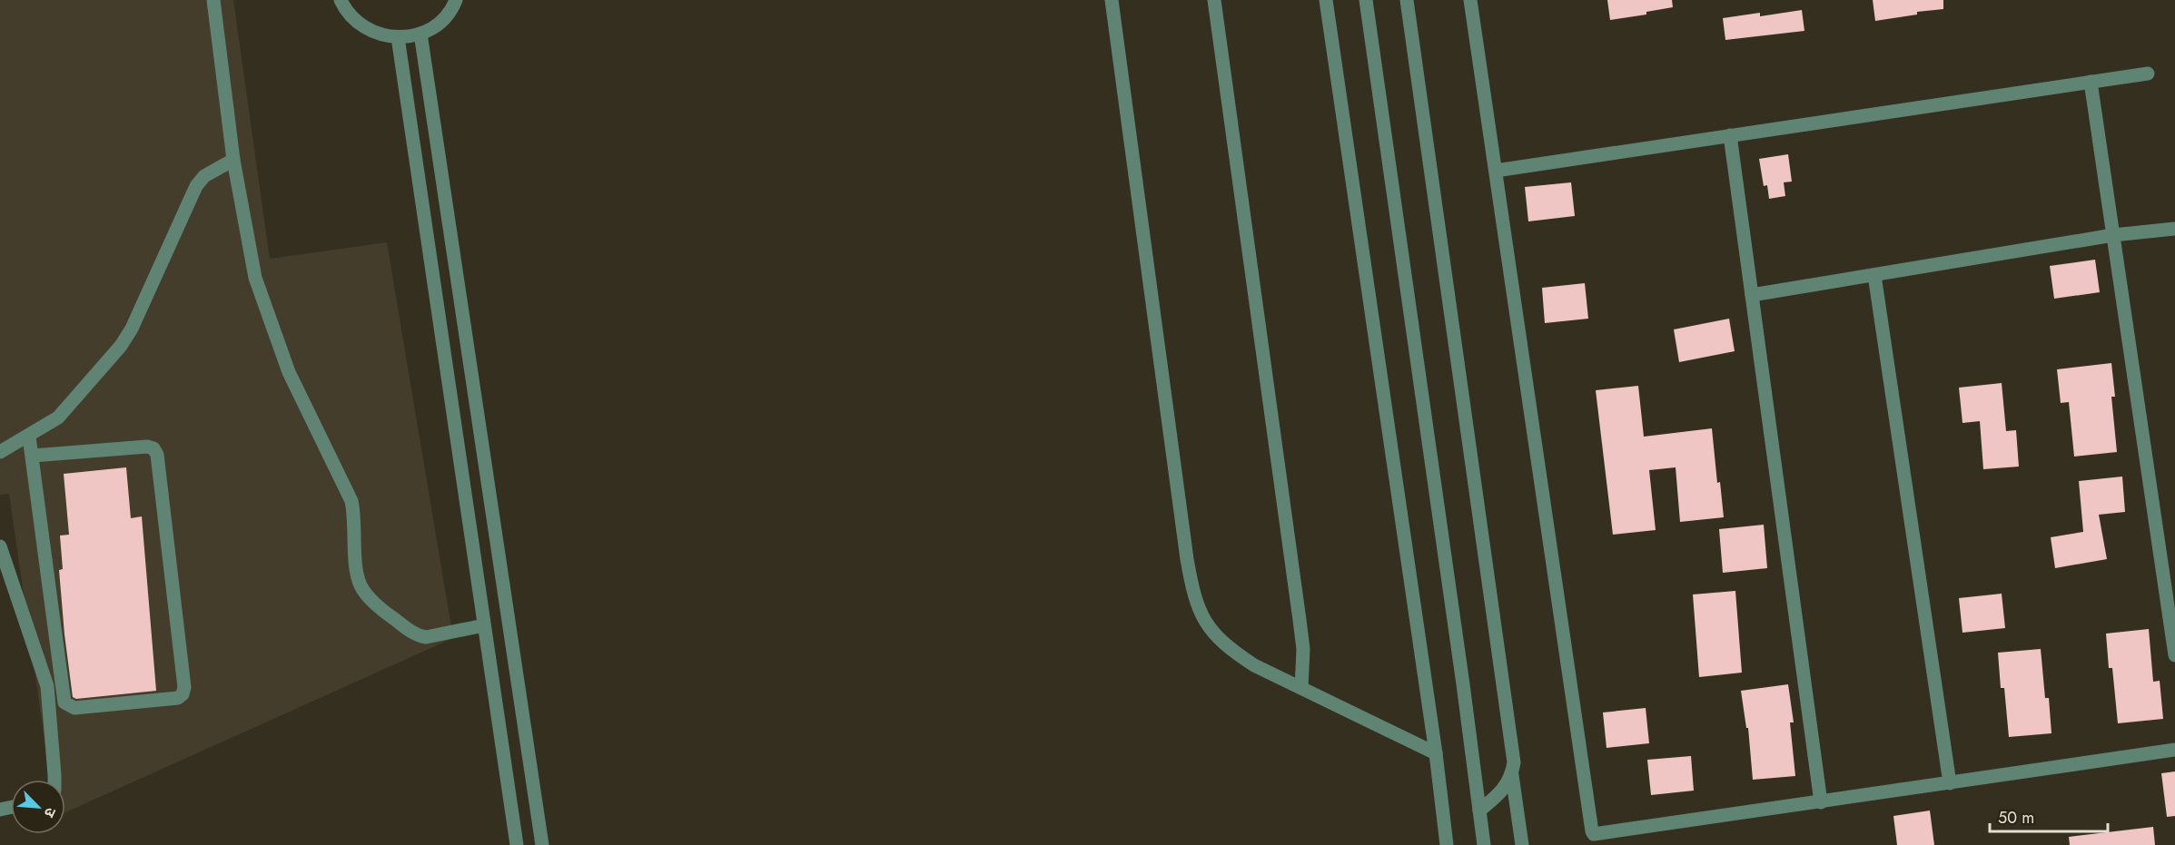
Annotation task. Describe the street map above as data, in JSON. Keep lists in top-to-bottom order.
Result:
{
  "scale_bar": "50 m",
  "north": "bottom right"
}
